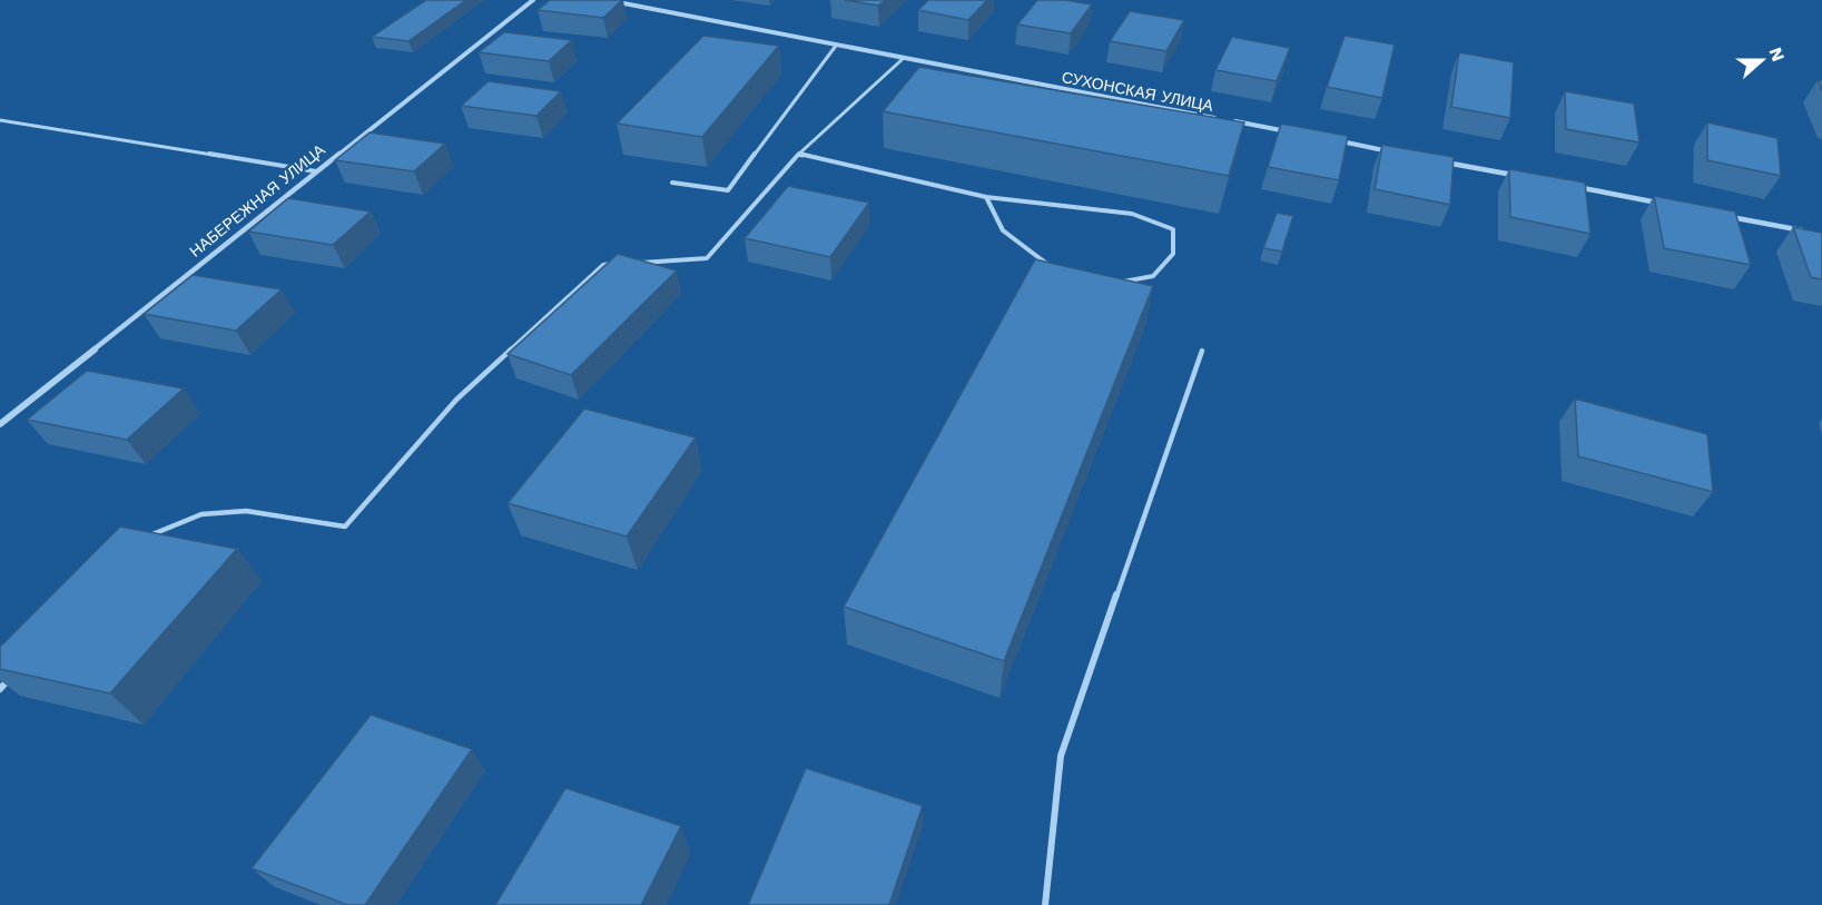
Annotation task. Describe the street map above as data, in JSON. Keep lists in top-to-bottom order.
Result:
{
  "streets": {
    "street": ["СУХОНСКАЯ УЛИЦА", "НАБЕРЕЖНАЯ УЛИЦА"]
  },
  "north": "right"
}
